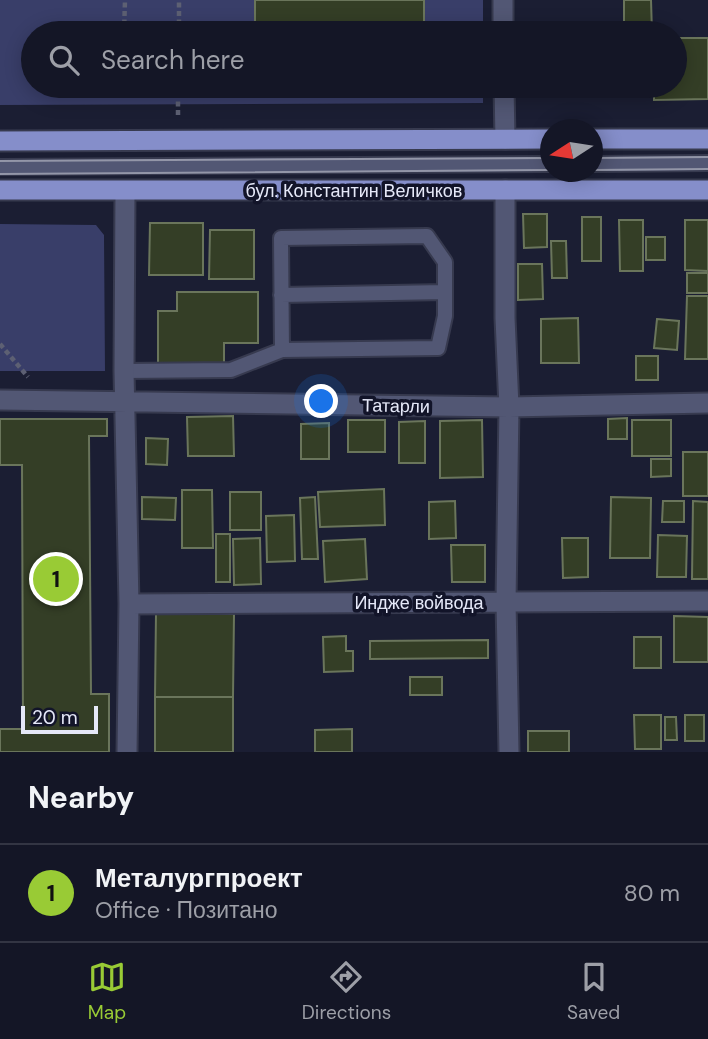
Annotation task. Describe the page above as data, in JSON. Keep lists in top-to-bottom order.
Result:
{
  "streets": {
    "main road": ["бул. Константин Величков"],
    "street": ["Татарли", "Индже войвода"]
  },
  "scale_bar": "20 m",
  "north": "left",
  "page": {
    "search": "Search here",
    "pins": "1",
    "scale": "20 m",
    "heading": "Nearby",
    "list": [
      {
        "mark": "1",
        "name": "Металургпроект",
        "note": "Office · Позитано",
        "value": "80 m"
      }
    ],
    "nav": ["Map", "Directions", "Saved"]
  }
}
